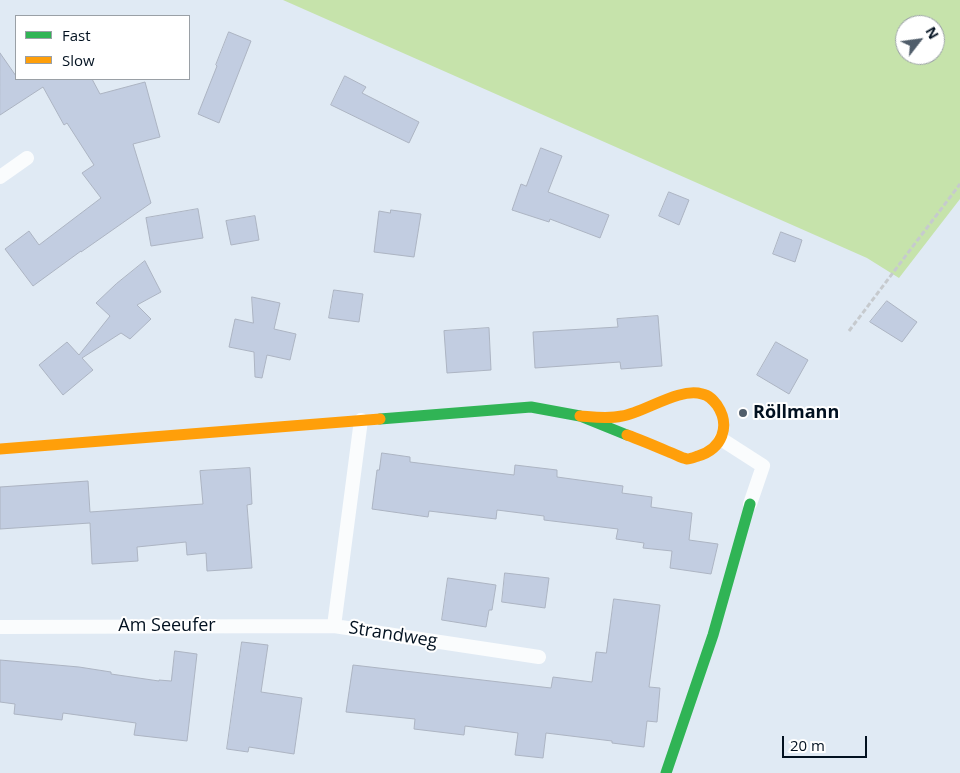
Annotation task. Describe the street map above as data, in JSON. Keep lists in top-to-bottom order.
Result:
{
  "streets": {
    "lane": ["Am Seeufer", "Strandweg"]
  },
  "crossings": [
    ["Am Seeufer", "Strandweg"]
  ],
  "places": ["Röllmann"],
  "legend": ["Fast", "Slow"],
  "scale_bar": "20 m",
  "north": "top right"
}
